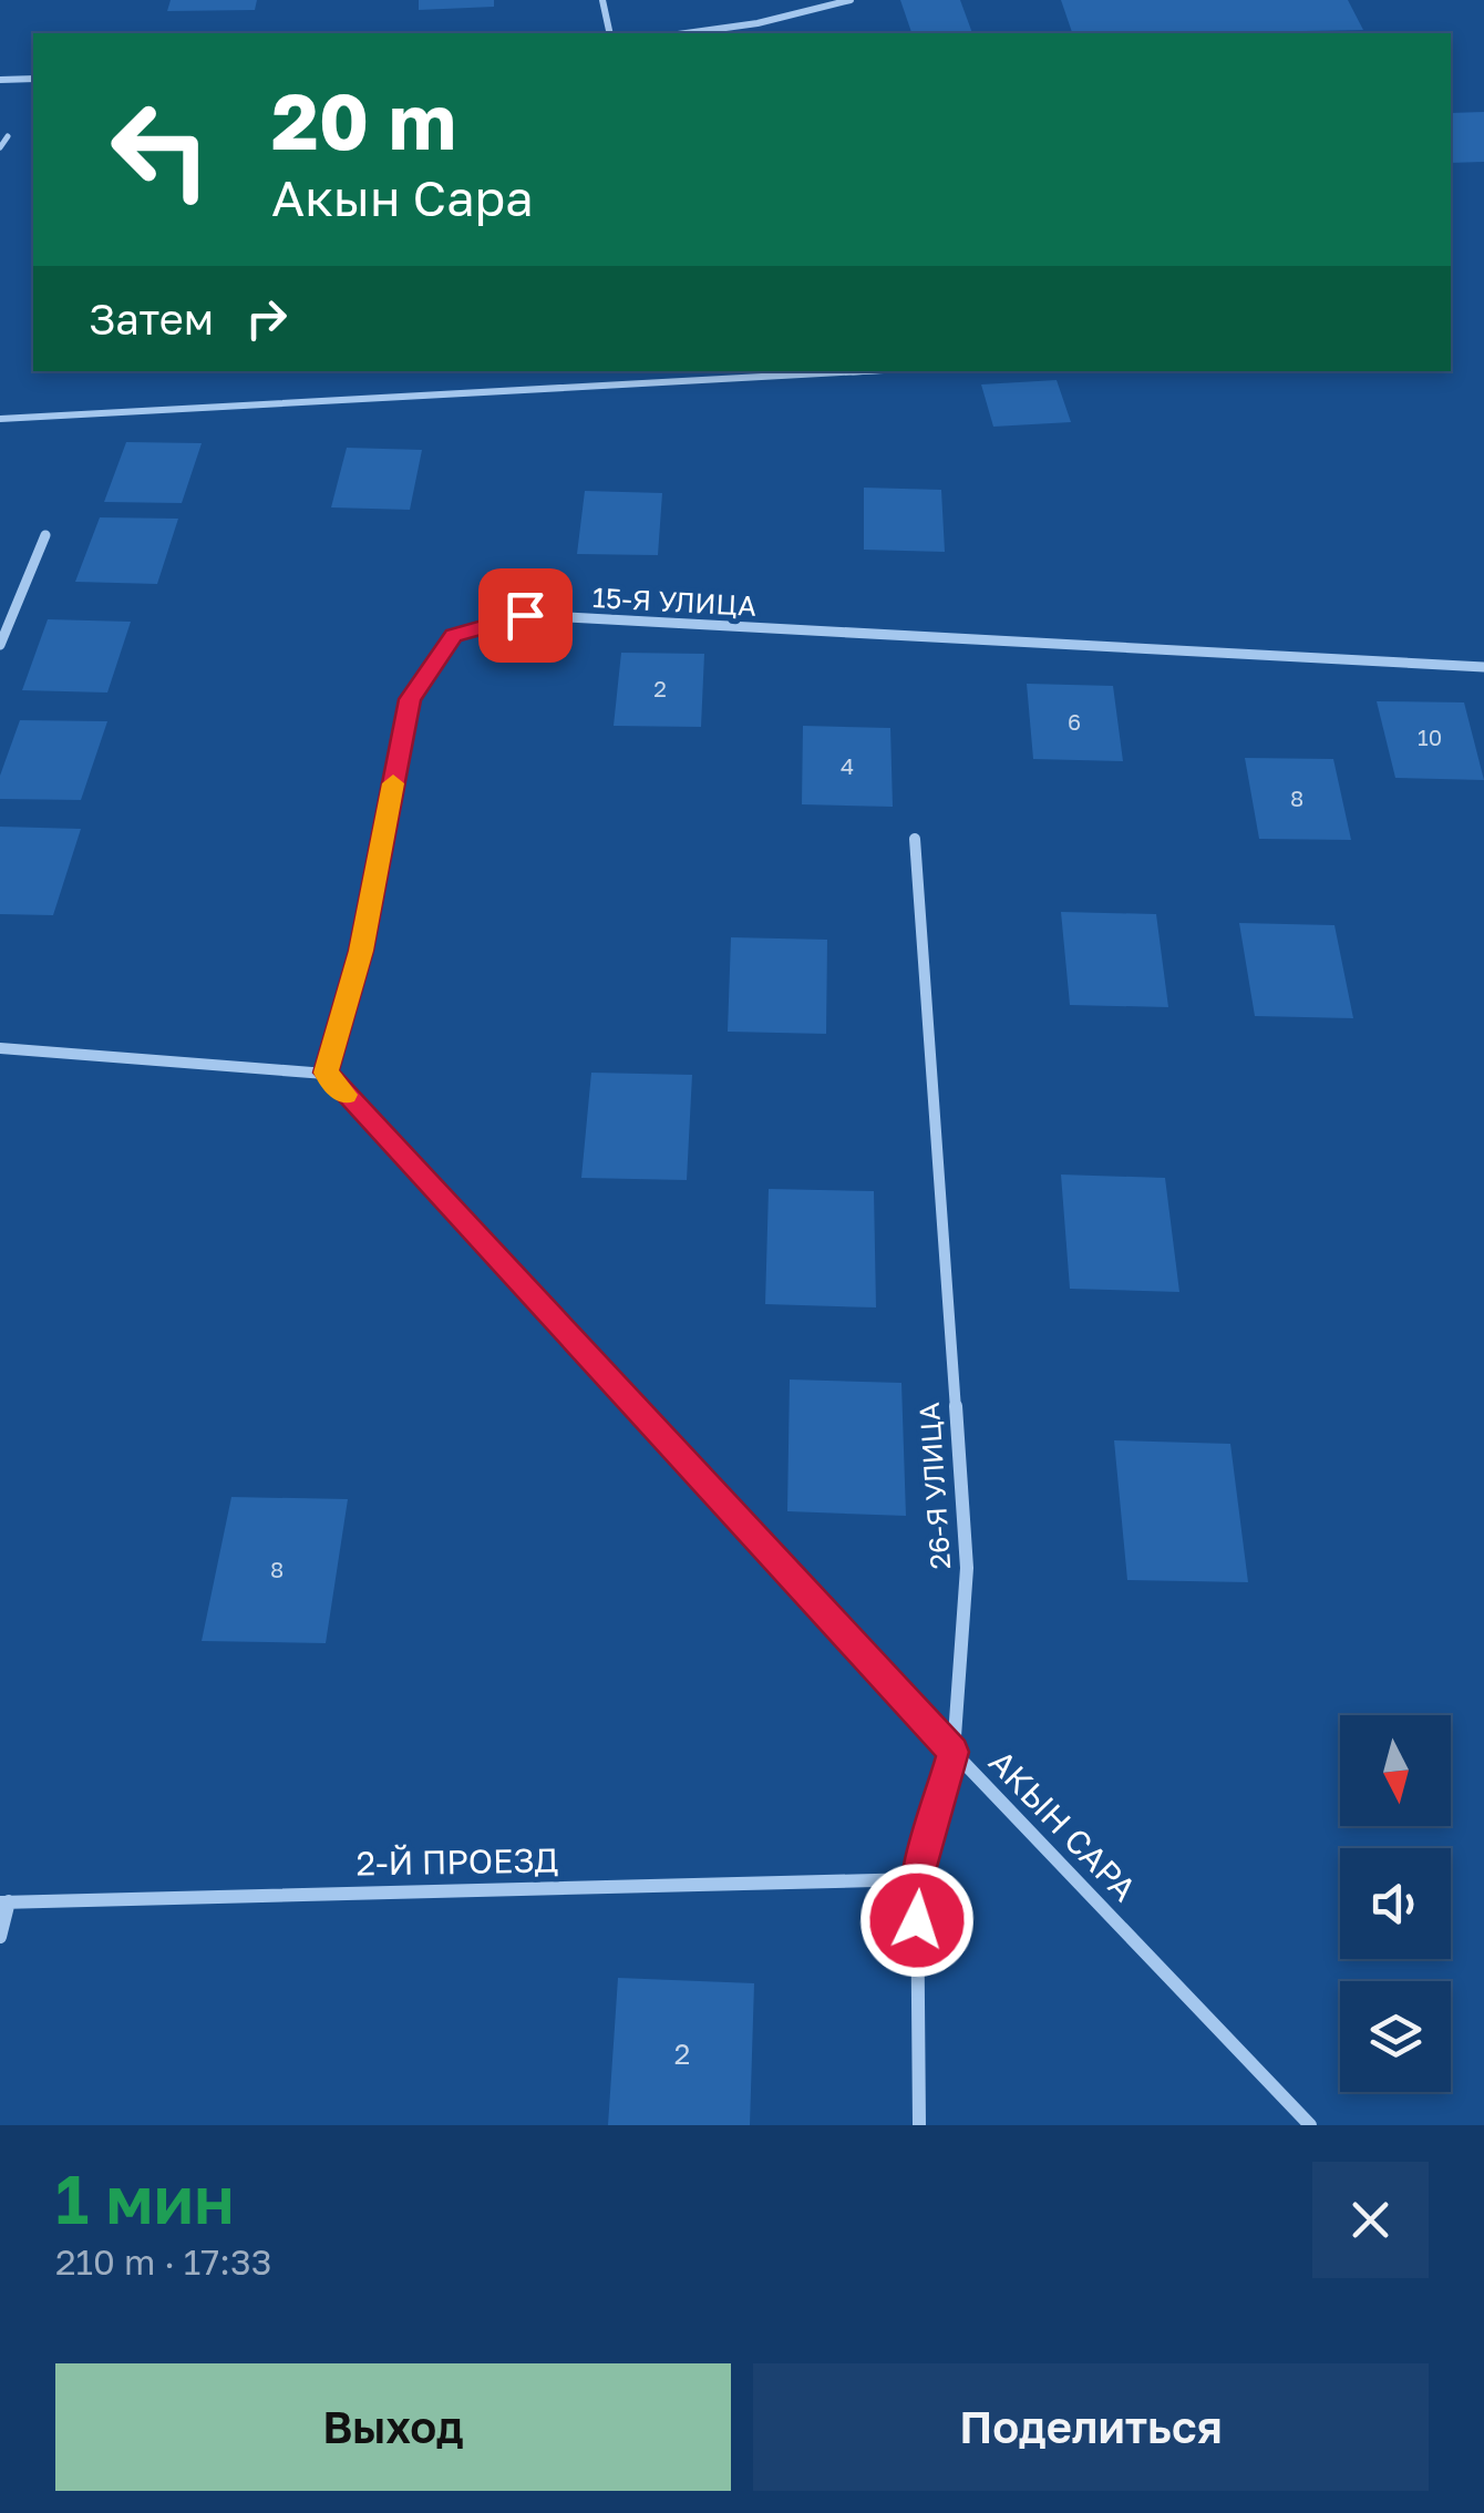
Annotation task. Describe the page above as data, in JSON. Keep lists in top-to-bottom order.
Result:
{
  "streets": {
    "street": [
      "15-Я УЛИЦА",
      "26-Я УЛИЦА",
      "АКЫН САРА",
      "2-Й ПРОЕЗД"
    ]
  },
  "crossings": [
    ["15-Я УЛИЦА", "АКЫН САРА"],
    ["26-Я УЛИЦА", "АКЫН САРА"],
    ["26-Я УЛИЦА", "2-Й ПРОЕЗД"]
  ],
  "house_numbers": [
    "2",
    "6",
    "10",
    "4",
    "8",
    "8",
    "2"
  ],
  "north": "bottom",
  "page": {
    "turn": ["20 m", "Акын Сара"],
    "then": "Затем",
    "heading": ["1 мин", "210 m · 17:33"],
    "buttons": ["Выход", "Поделиться"]
  }
}
